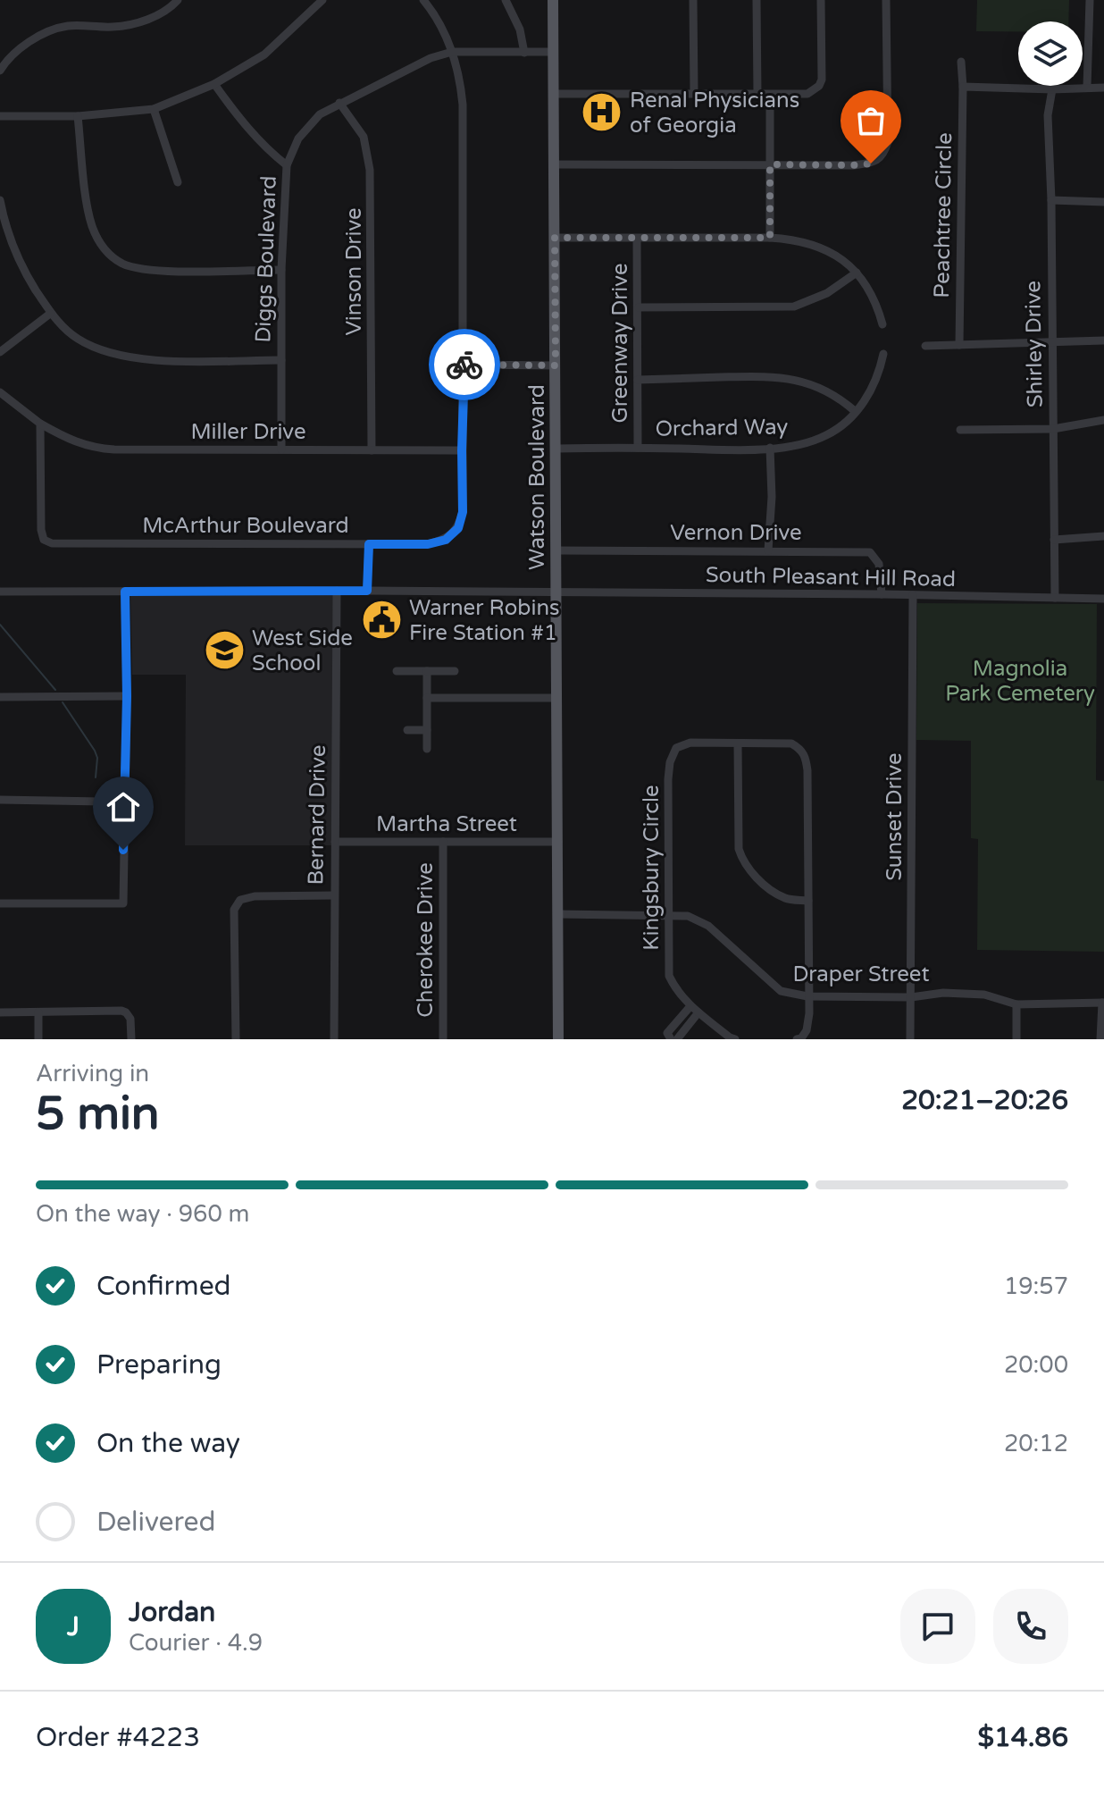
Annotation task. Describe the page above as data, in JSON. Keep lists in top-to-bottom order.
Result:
{
  "streets": {
    "main road": ["Watson Boulevard"],
    "street": [
      "Peachtree Circle",
      "Diggs Boulevard",
      "Vinson Drive",
      "Greenway Drive",
      "Shirley Drive",
      "Orchard Way",
      "Miller Drive",
      "McArthur Boulevard",
      "Vernon Drive",
      "South Pleasant Hill Road",
      "Bernard Drive",
      "Sunset Drive",
      "Martha Street",
      "Kingsbury Circle",
      "Cherokee Drive",
      "Draper Street"
    ]
  },
  "crossings": [
    ["Diggs Boulevard", "Vinson Drive"],
    ["Diggs Boulevard", "Miller Drive"],
    ["Diggs Boulevard", "Watson Boulevard"],
    ["Diggs Boulevard", "McArthur Boulevard"],
    ["Vinson Drive", "Miller Drive"],
    ["Greenway Drive", "Orchard Way"],
    ["Shirley Drive", "South Pleasant Hill Road"],
    ["Orchard Way", "Watson Boulevard"],
    ["Miller Drive", "McArthur Boulevard"],
    ["Watson Boulevard", "Vernon Drive"],
    ["Watson Boulevard", "South Pleasant Hill Road"],
    ["Watson Boulevard", "Martha Street"],
    ["Watson Boulevard", "Draper Street"],
    ["Vernon Drive", "South Pleasant Hill Road"],
    ["South Pleasant Hill Road", "Bernard Drive"],
    ["South Pleasant Hill Road", "Sunset Drive"],
    ["Bernard Drive", "Martha Street"],
    ["Sunset Drive", "Draper Street"],
    ["Martha Street", "Cherokee Drive"],
    ["Kingsbury Circle", "Draper Street"]
  ],
  "parks": ["Magnolia Park Cemetery"],
  "places": {
    "hospital": ["Renal Physicians of Georgia"],
    "public building": ["Warner Robins Fire Station #1"],
    "school or university": ["West Side School"]
  },
  "page": {
    "heading": ["5 min", "Arriving in", "20:21–20:26"],
    "panel": [
      "Jordan",
      "Courier · 4.9",
      "Order #4223",
      "$14.86"
    ],
    "bar": "On the way · 960 m",
    "list": [
      ["Confirmed", "19:57"],
      ["Preparing", "20:00"],
      ["On the way", "20:12"],
      "Delivered"
    ],
    "round": "J"
  }
}
